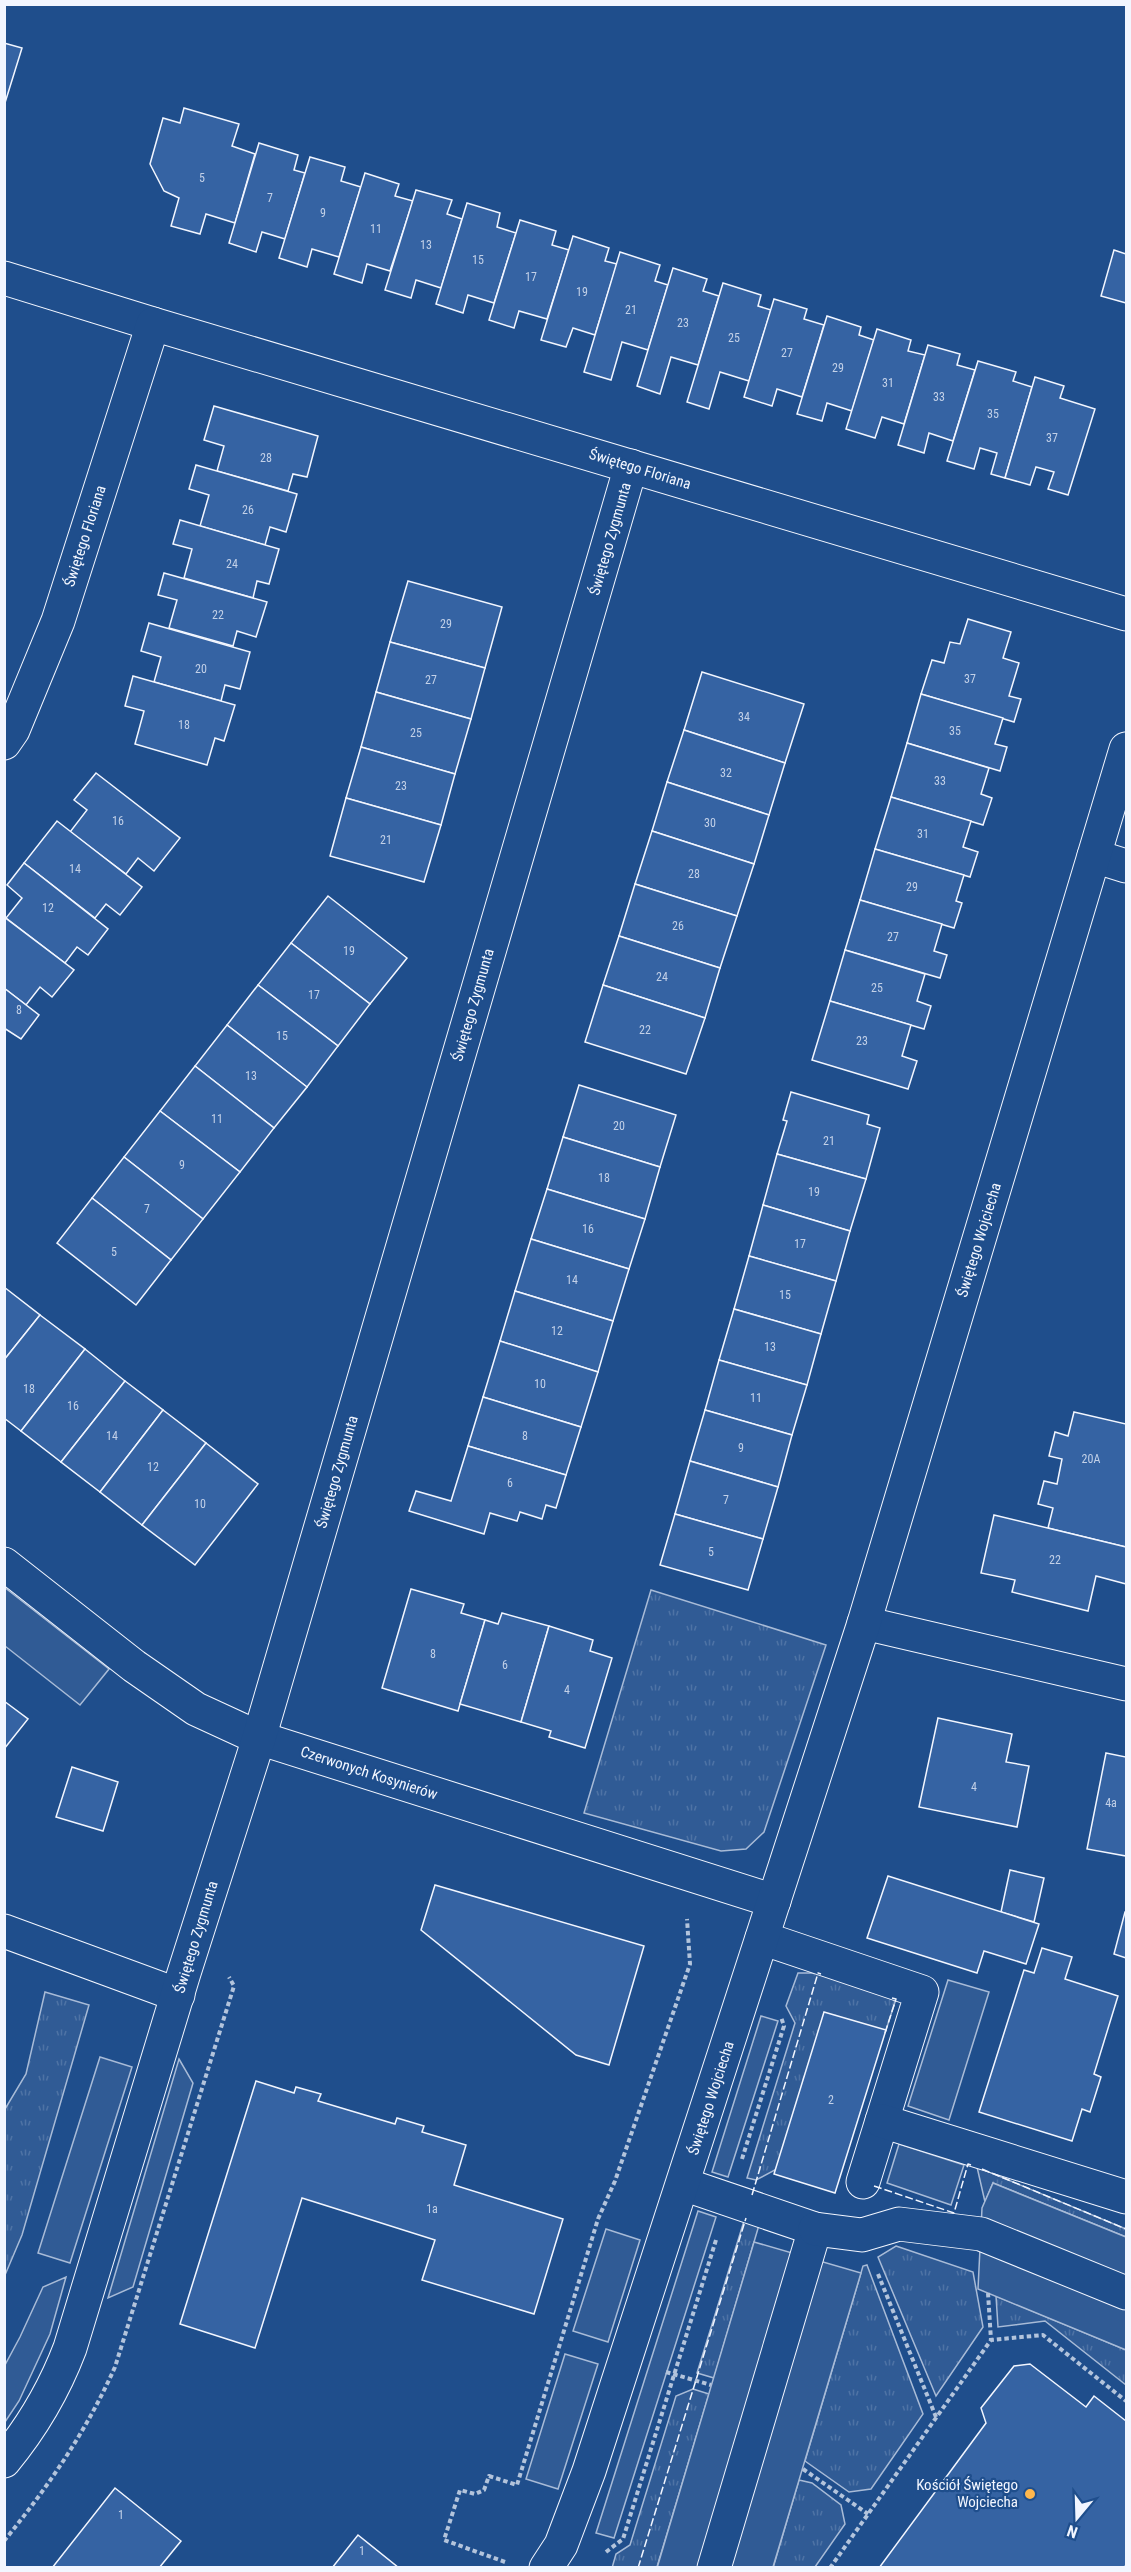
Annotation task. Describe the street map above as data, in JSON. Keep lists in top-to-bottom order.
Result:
{
  "streets": {
    "street": [
      "Świętego Floriana",
      "Świętego Zygmunta",
      "Świętego Wojciecha",
      "Czerwonych Kosynierów"
    ]
  },
  "crossings": [
    ["Świętego Floriana", "Świętego Zygmunta"],
    ["Świętego Zygmunta", "Czerwonych Kosynierów"],
    ["Świętego Wojciecha", "Czerwonych Kosynierów"]
  ],
  "places": ["Kościół Świętego Wojciecha"],
  "house_numbers": [
    "5",
    "7",
    "9",
    "11",
    "13",
    "15",
    "17",
    "19",
    "21",
    "23",
    "25",
    "27",
    "29",
    "31",
    "33",
    "35",
    "37",
    "28",
    "26",
    "24",
    "22",
    "29",
    "20",
    "37",
    "27",
    "34",
    "18",
    "35",
    "25",
    "32",
    "33",
    "23",
    "16",
    "30",
    "31",
    "21",
    "14",
    "28",
    "29",
    "12",
    "26",
    "27",
    "19",
    "24",
    "25",
    "17",
    "8",
    "22",
    "15",
    "23",
    "13",
    "11",
    "20",
    "21",
    "9",
    "18",
    "19",
    "7",
    "16",
    "17",
    "5",
    "14",
    "15",
    "12",
    "13",
    "10",
    "18",
    "11",
    "16",
    "14",
    "8",
    "9",
    "20A",
    "12",
    "6",
    "7",
    "10",
    "5",
    "22",
    "8",
    "6",
    "4",
    "4",
    "4a",
    "2",
    "1a",
    "1",
    "1"
  ],
  "north": "bottom"
}
